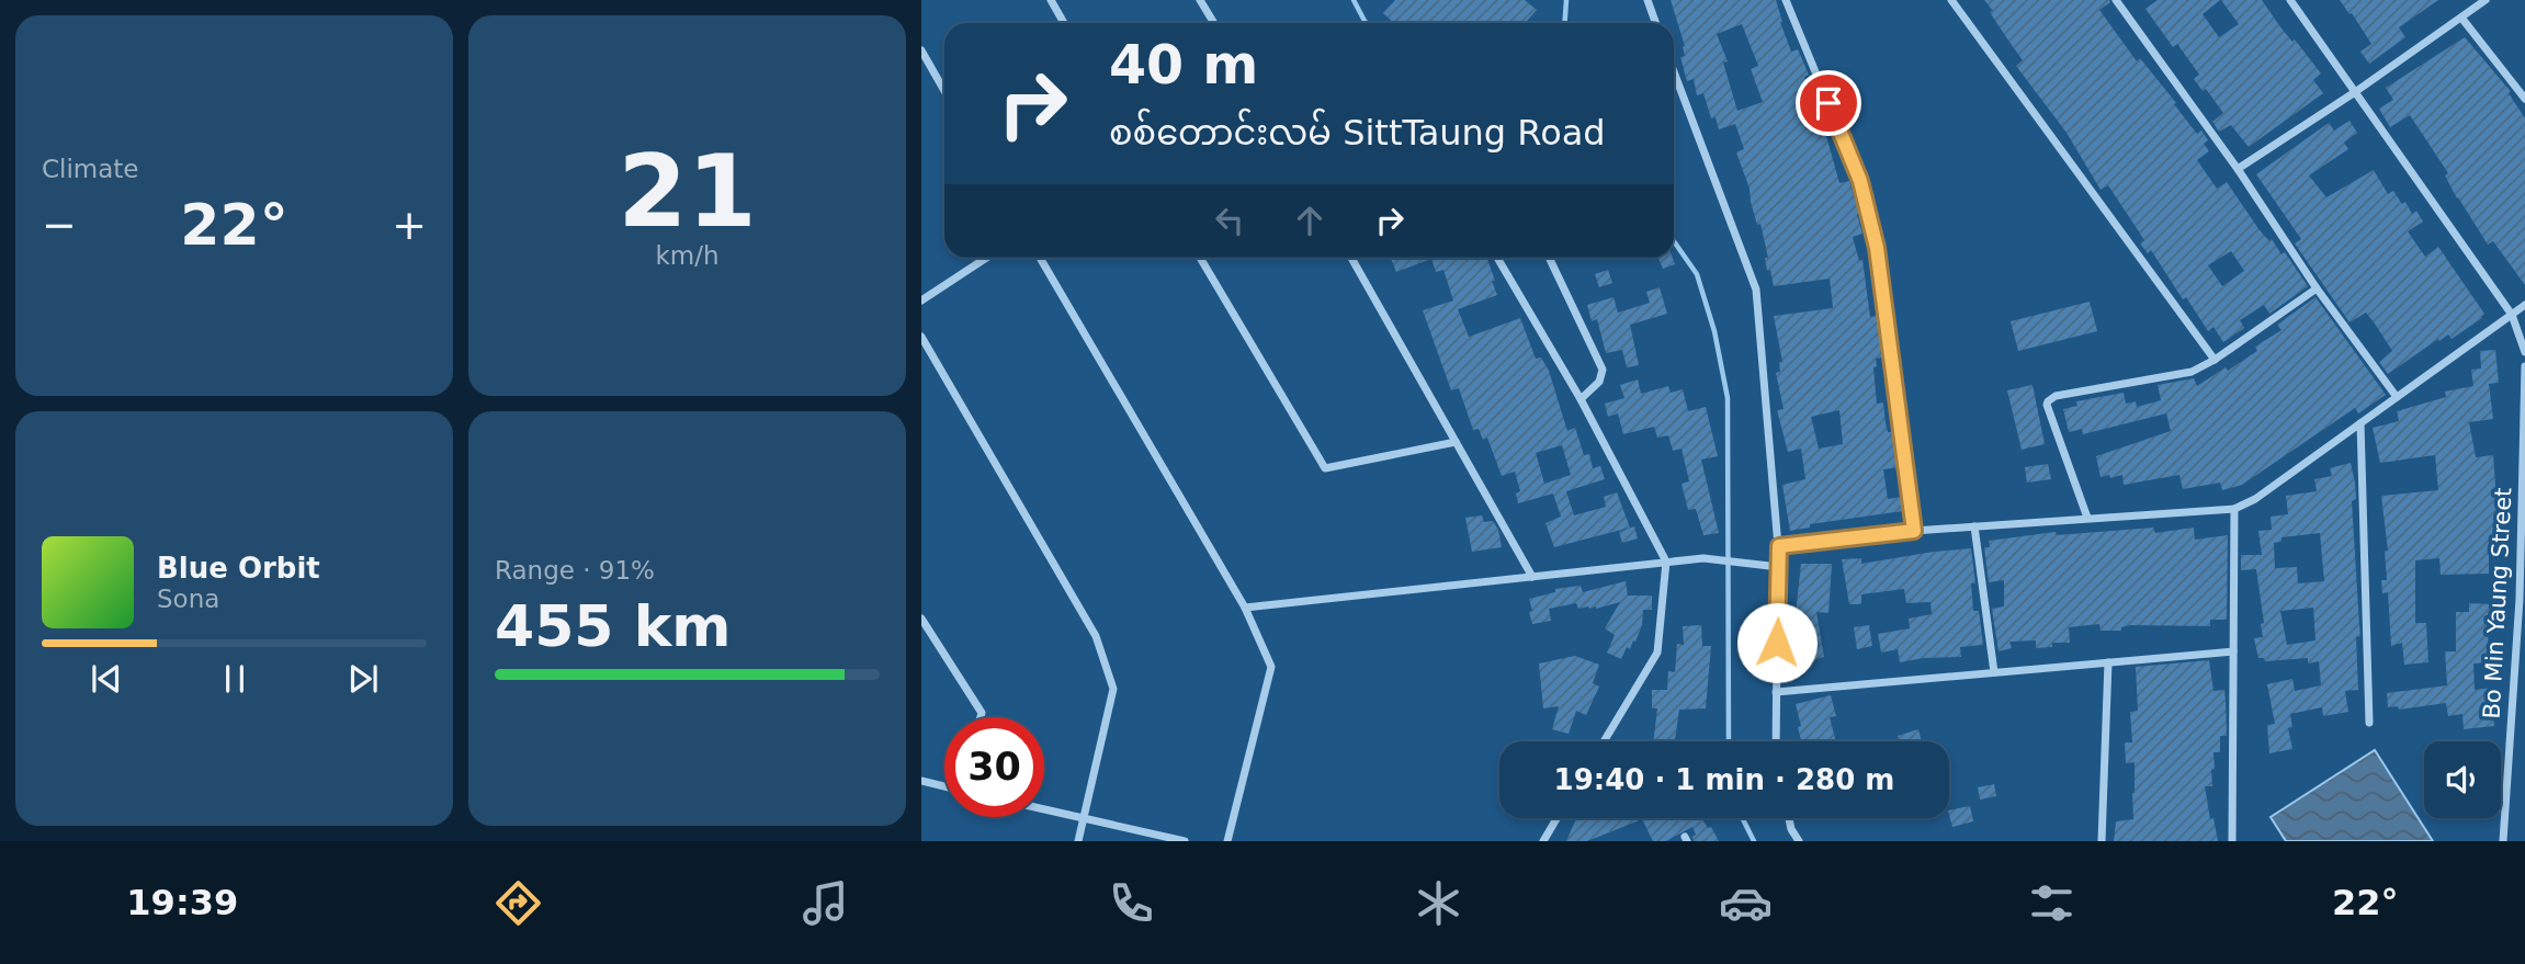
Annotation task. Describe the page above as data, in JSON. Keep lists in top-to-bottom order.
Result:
{
  "streets": {
    "street": ["Bo Min Yaung Street"]
  },
  "page": {
    "tile": [
      "Climate",
      ["21", "km/h"],
      ["Range · 91%", "455 km"]
    ],
    "turn": ["40 m", "စစ်တောင်းလမ် SittTaung Road"],
    "heat": ["−", "22°", "+"],
    "song": ["Blue Orbit", "Sona"],
    "limit": "30",
    "trip": "19:40 · 1 min · 280 m",
    "tabs": ["19:39", "22°"]
  }
}
